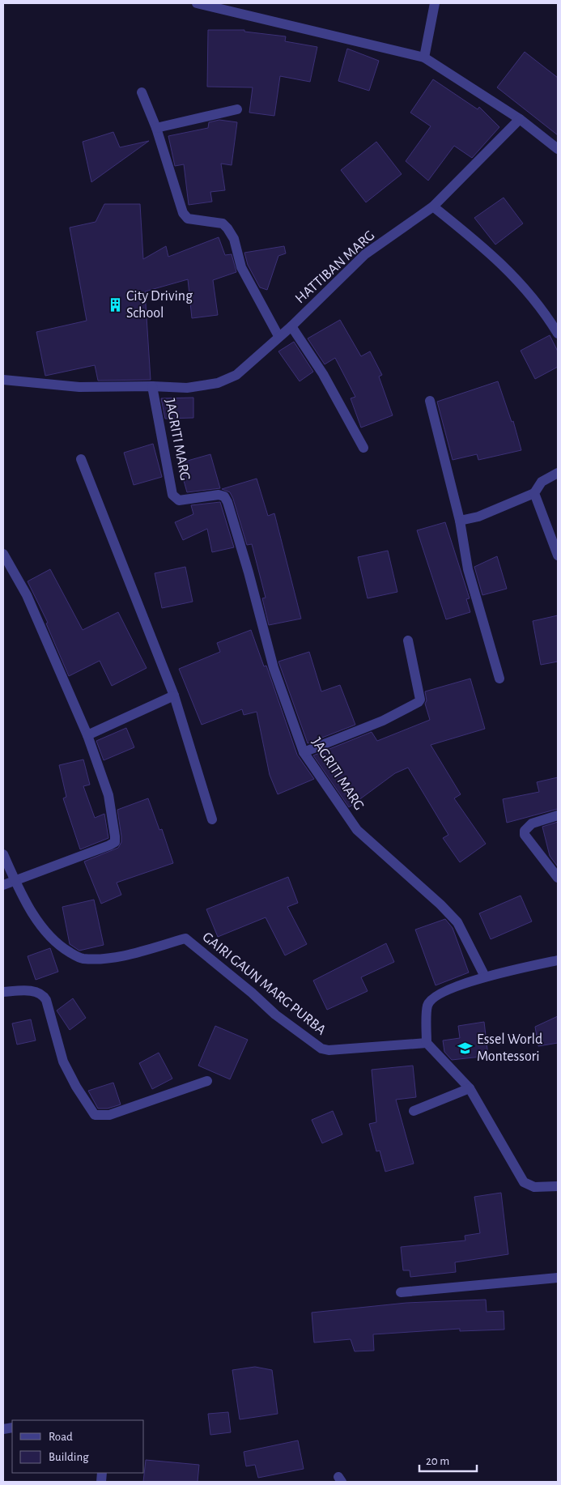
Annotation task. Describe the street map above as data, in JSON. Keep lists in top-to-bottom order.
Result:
{
  "streets": {
    "street": ["HATTIBAN MARG", "JAGRITI MARG", "GAIRI GAUN MARG PURBA"]
  },
  "crossings": [
    ["HATTIBAN MARG", "JAGRITI MARG"]
  ],
  "places": {
    "building": ["City Driving School"],
    "school or university": ["Essel World Montessori"]
  },
  "legend": ["Road", "Building"],
  "scale_bar": "20 m"
}
